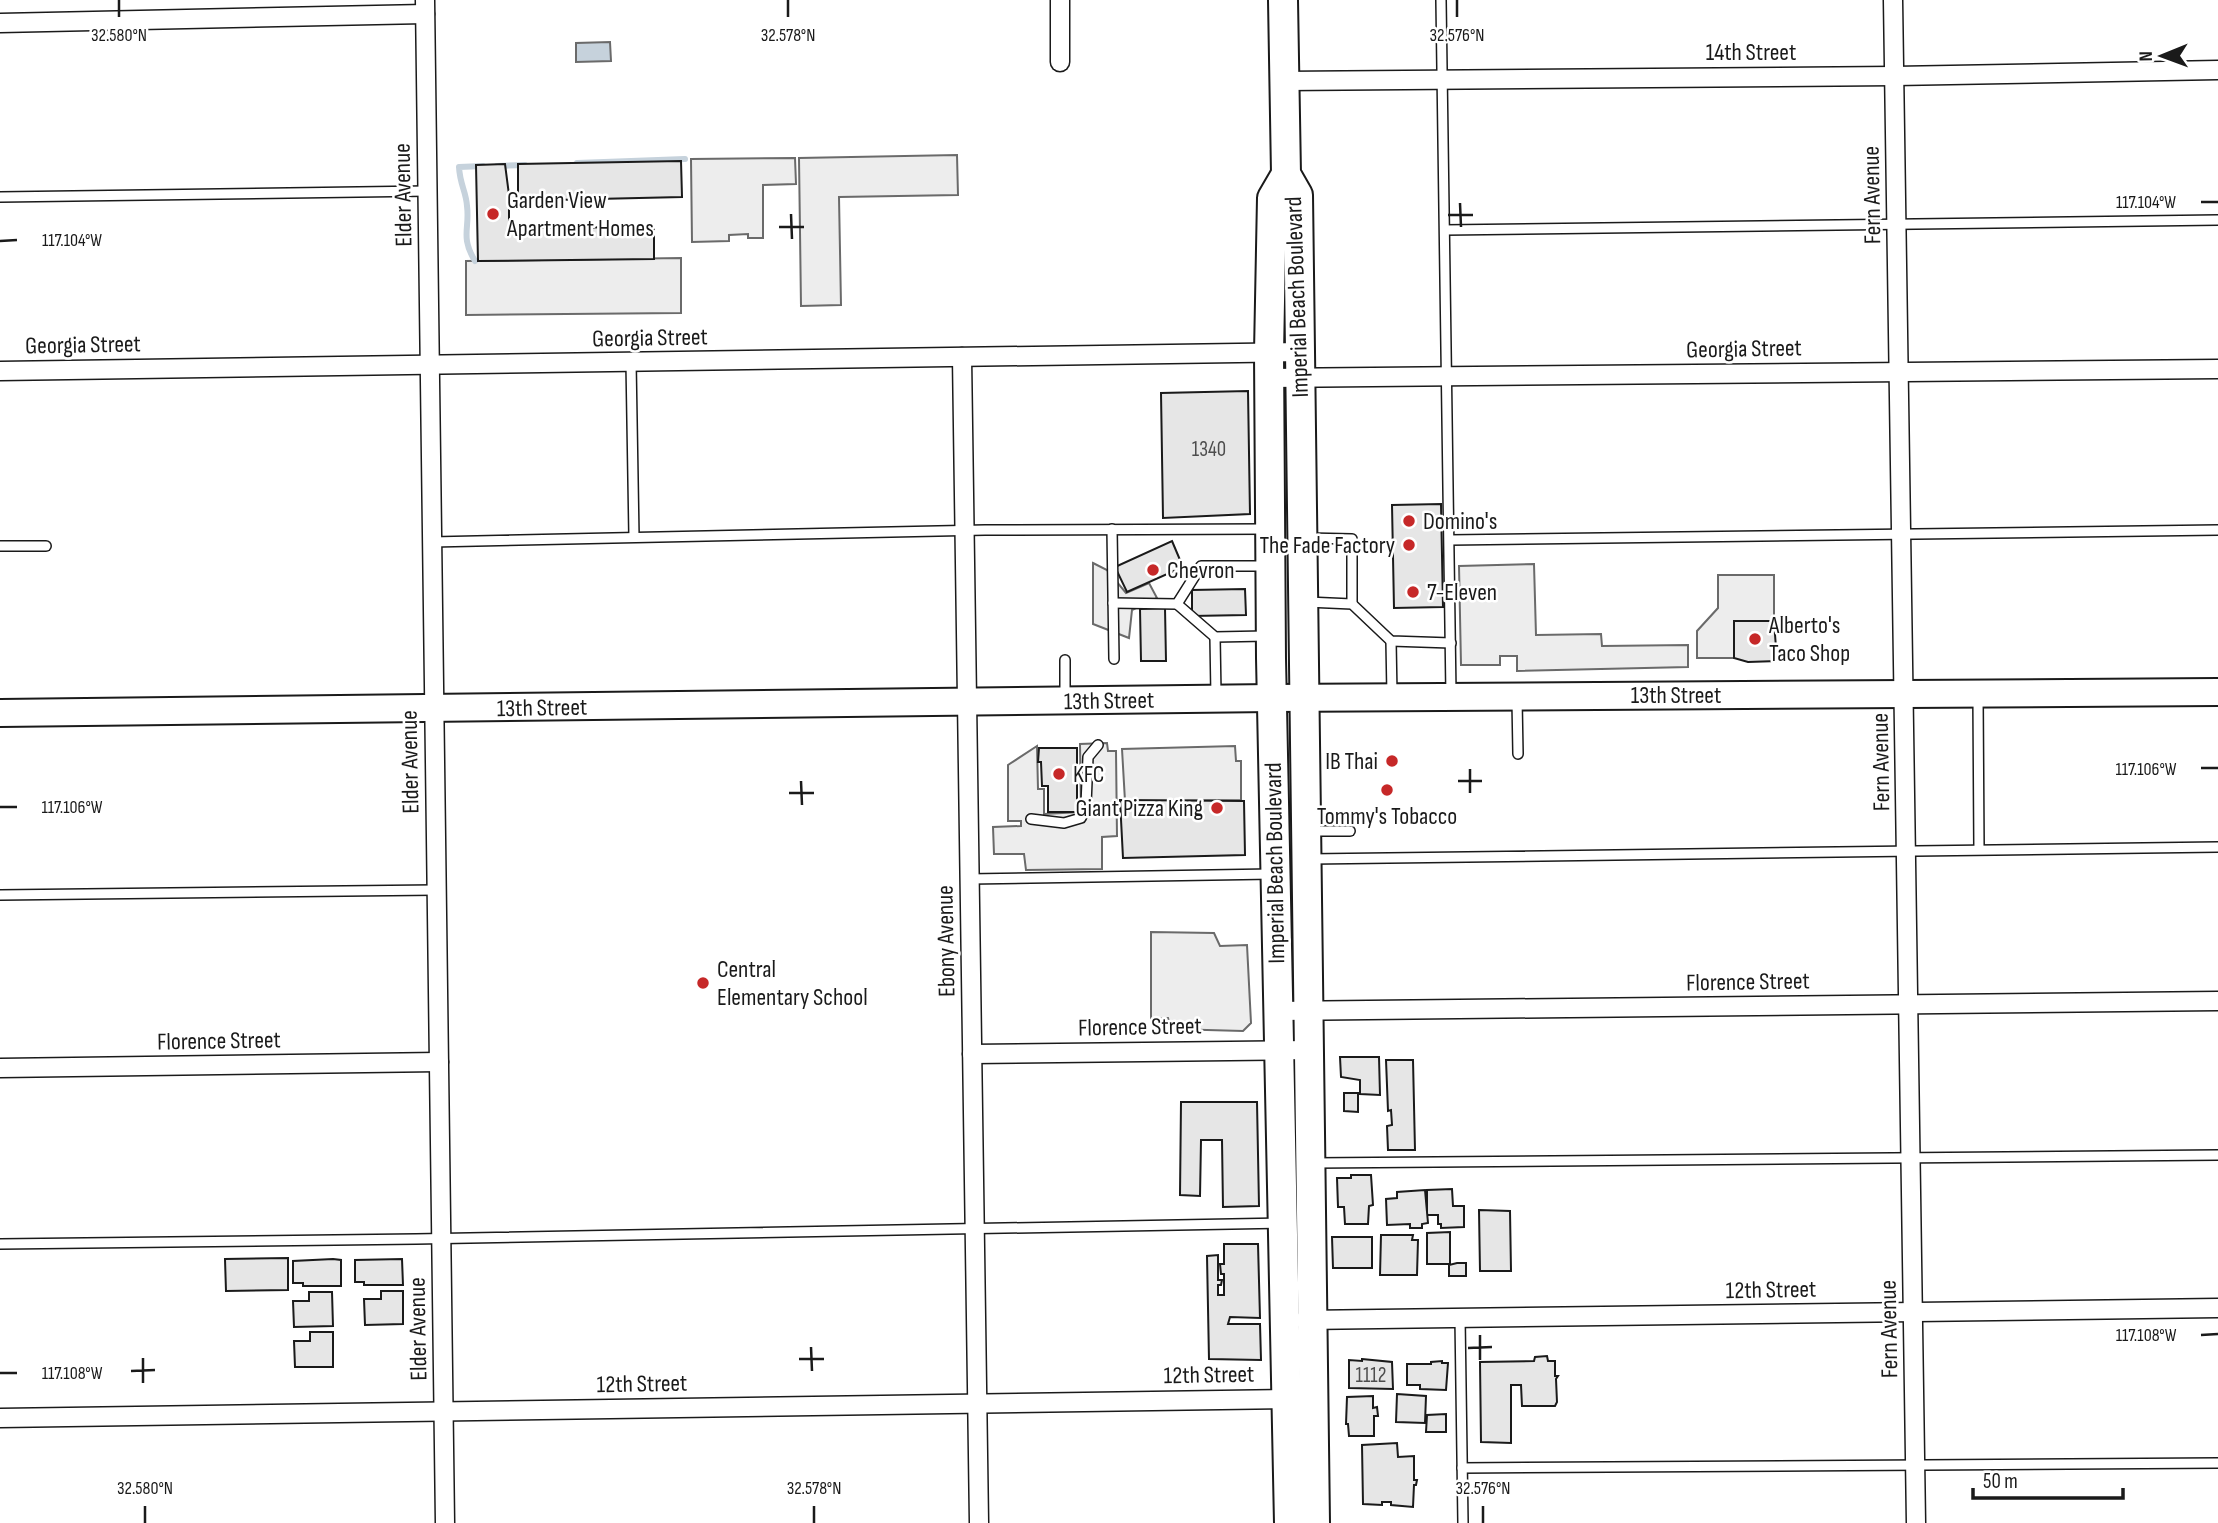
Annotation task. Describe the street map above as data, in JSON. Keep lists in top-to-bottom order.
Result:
{
  "streets": {
    "main road": ["Imperial Beach Boulevard", "13th Street"],
    "street": [
      "14th Street",
      "Elder Avenue",
      "Fern Avenue",
      "Georgia Street",
      "Ebony Avenue",
      "Florence Street",
      "12th Street"
    ]
  },
  "crossings": [
    ["14th Street", "Fern Avenue"],
    ["Elder Avenue", "Georgia Street"],
    ["Elder Avenue", "13th Street"],
    ["Elder Avenue", "Florence Street"],
    ["Elder Avenue", "12th Street"],
    ["Fern Avenue", "Georgia Street"],
    ["Fern Avenue", "13th Street"],
    ["Fern Avenue", "Florence Street"],
    ["Fern Avenue", "12th Street"],
    ["Imperial Beach Boulevard", "Georgia Street"],
    ["Imperial Beach Boulevard", "13th Street"],
    ["Imperial Beach Boulevard", "Florence Street"],
    ["Imperial Beach Boulevard", "12th Street"],
    ["Georgia Street", "Ebony Avenue"],
    ["13th Street", "Ebony Avenue"],
    ["Ebony Avenue", "Florence Street"],
    ["Ebony Avenue", "12th Street"]
  ],
  "places": [
    "Garden View Apartment Homes",
    "Domino's",
    "The Fade Factory",
    "Chevron",
    "7-Eleven",
    "Alberto's Taco Shop",
    "IB Thai",
    "KFC",
    "Tommy's Tobacco",
    "Giant Pizza King",
    "Central Elementary School"
  ],
  "house_numbers": ["1340", "1112"],
  "scale_bar": "50 m",
  "north": "left",
  "coordinates": [
    "32.580°N",
    "32.578°N",
    "32.576°N",
    "117.104°W",
    "117.106°W",
    "117.108°W"
  ]
}
